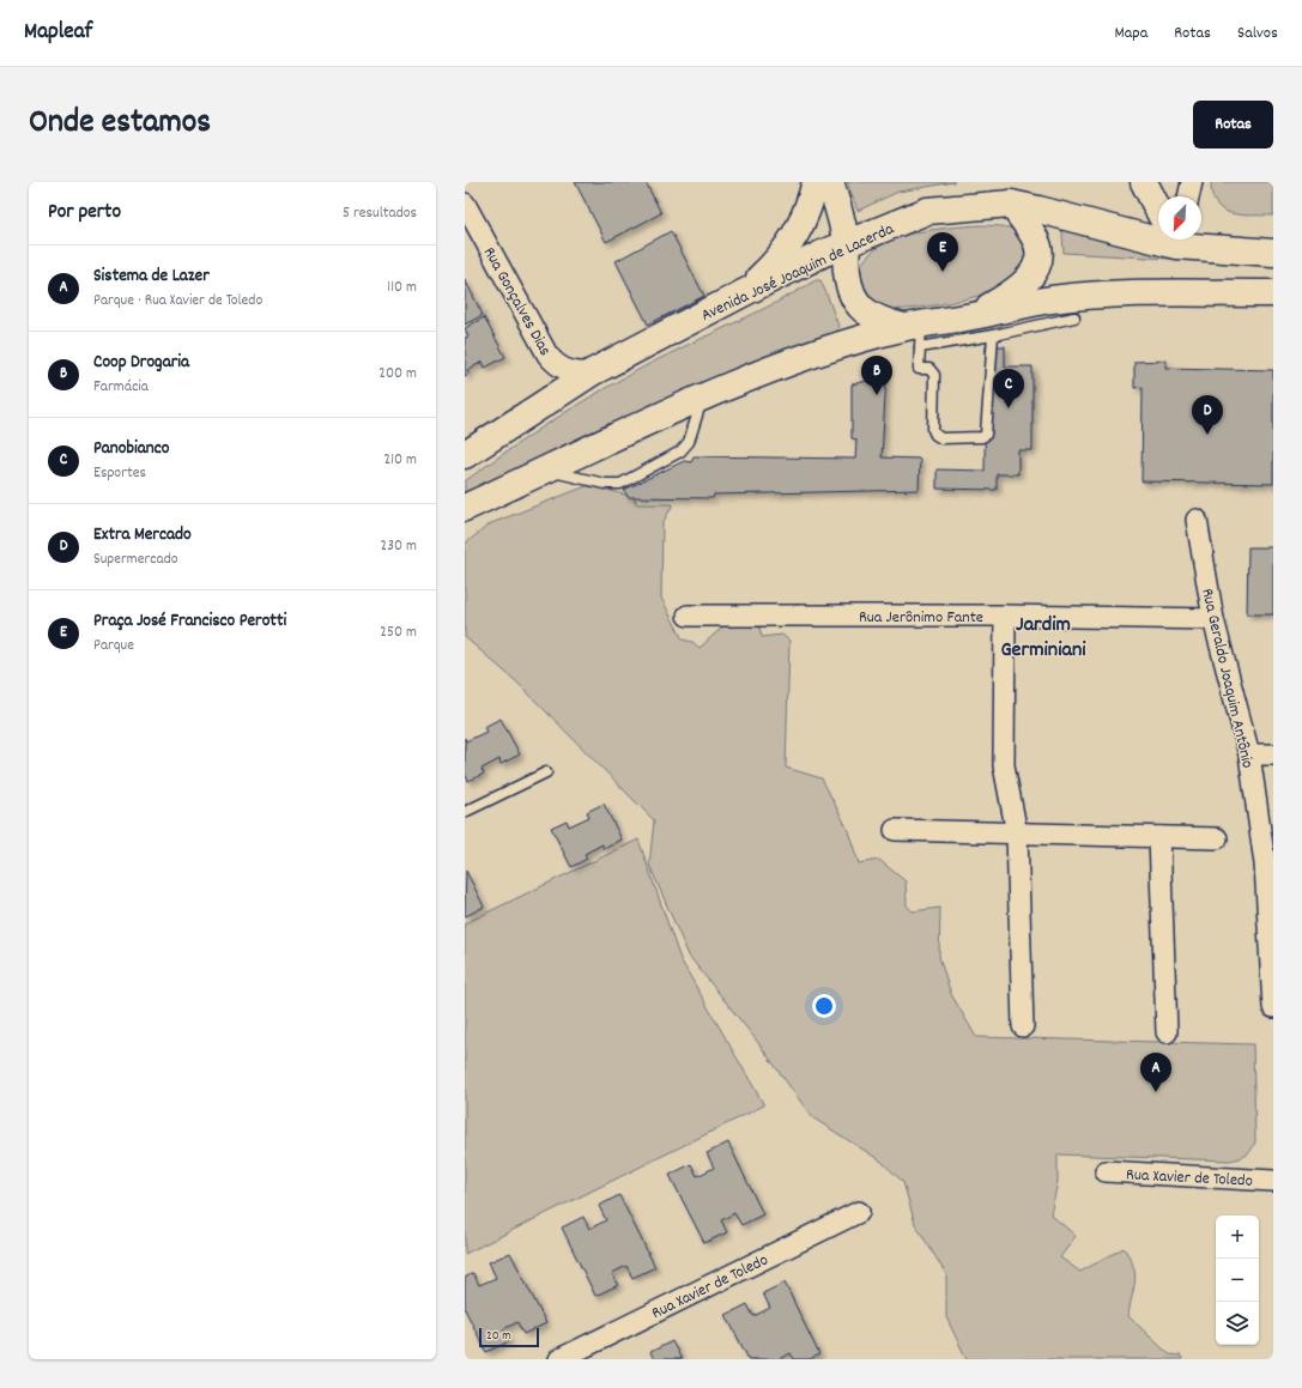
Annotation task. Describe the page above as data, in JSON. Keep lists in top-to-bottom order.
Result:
{
  "streets": {
    "main road": ["Avenida José Joaquim de Lacerda"],
    "street": [
      "Rua Gonçalves Dias",
      "Rua Jerônimo Fante",
      "Rua Geraldo Joaquim Antônio",
      "Rua Xavier de Toledo"
    ]
  },
  "crossings": [
    ["Avenida José Joaquim de Lacerda", "Rua Gonçalves Dias"],
    ["Rua Jerônimo Fante", "Rua Geraldo Joaquim Antônio"]
  ],
  "districts": ["Jardim Germiniani"],
  "scale_bar": "20 m",
  "north": "bottom left",
  "page": {
    "header": "Mapleaf",
    "nav": ["Mapa", "Rotas", "Salvos"],
    "title": "Onde estamos",
    "buttons": "Rotas",
    "heading": ["Por perto", "5 resultados"],
    "pins": [
      "E",
      "B",
      "C",
      "D",
      "A"
    ],
    "list": [
      {
        "mark": "A",
        "name": "Sistema de Lazer",
        "note": "Parque · Rua Xavier de Toledo",
        "value": "110 m"
      },
      {
        "mark": "B",
        "name": "Coop Drogaria",
        "note": "Farmácia",
        "value": "200 m"
      },
      {
        "mark": "C",
        "name": "Panobianco",
        "note": "Esportes",
        "value": "210 m"
      },
      {
        "mark": "D",
        "name": "Extra Mercado",
        "note": "Supermercado",
        "value": "230 m"
      },
      {
        "mark": "E",
        "name": "Praça José Francisco Perotti",
        "note": "Parque",
        "value": "250 m"
      }
    ],
    "map_buttons": ["+", "−"],
    "scale": "20 m"
  }
}
